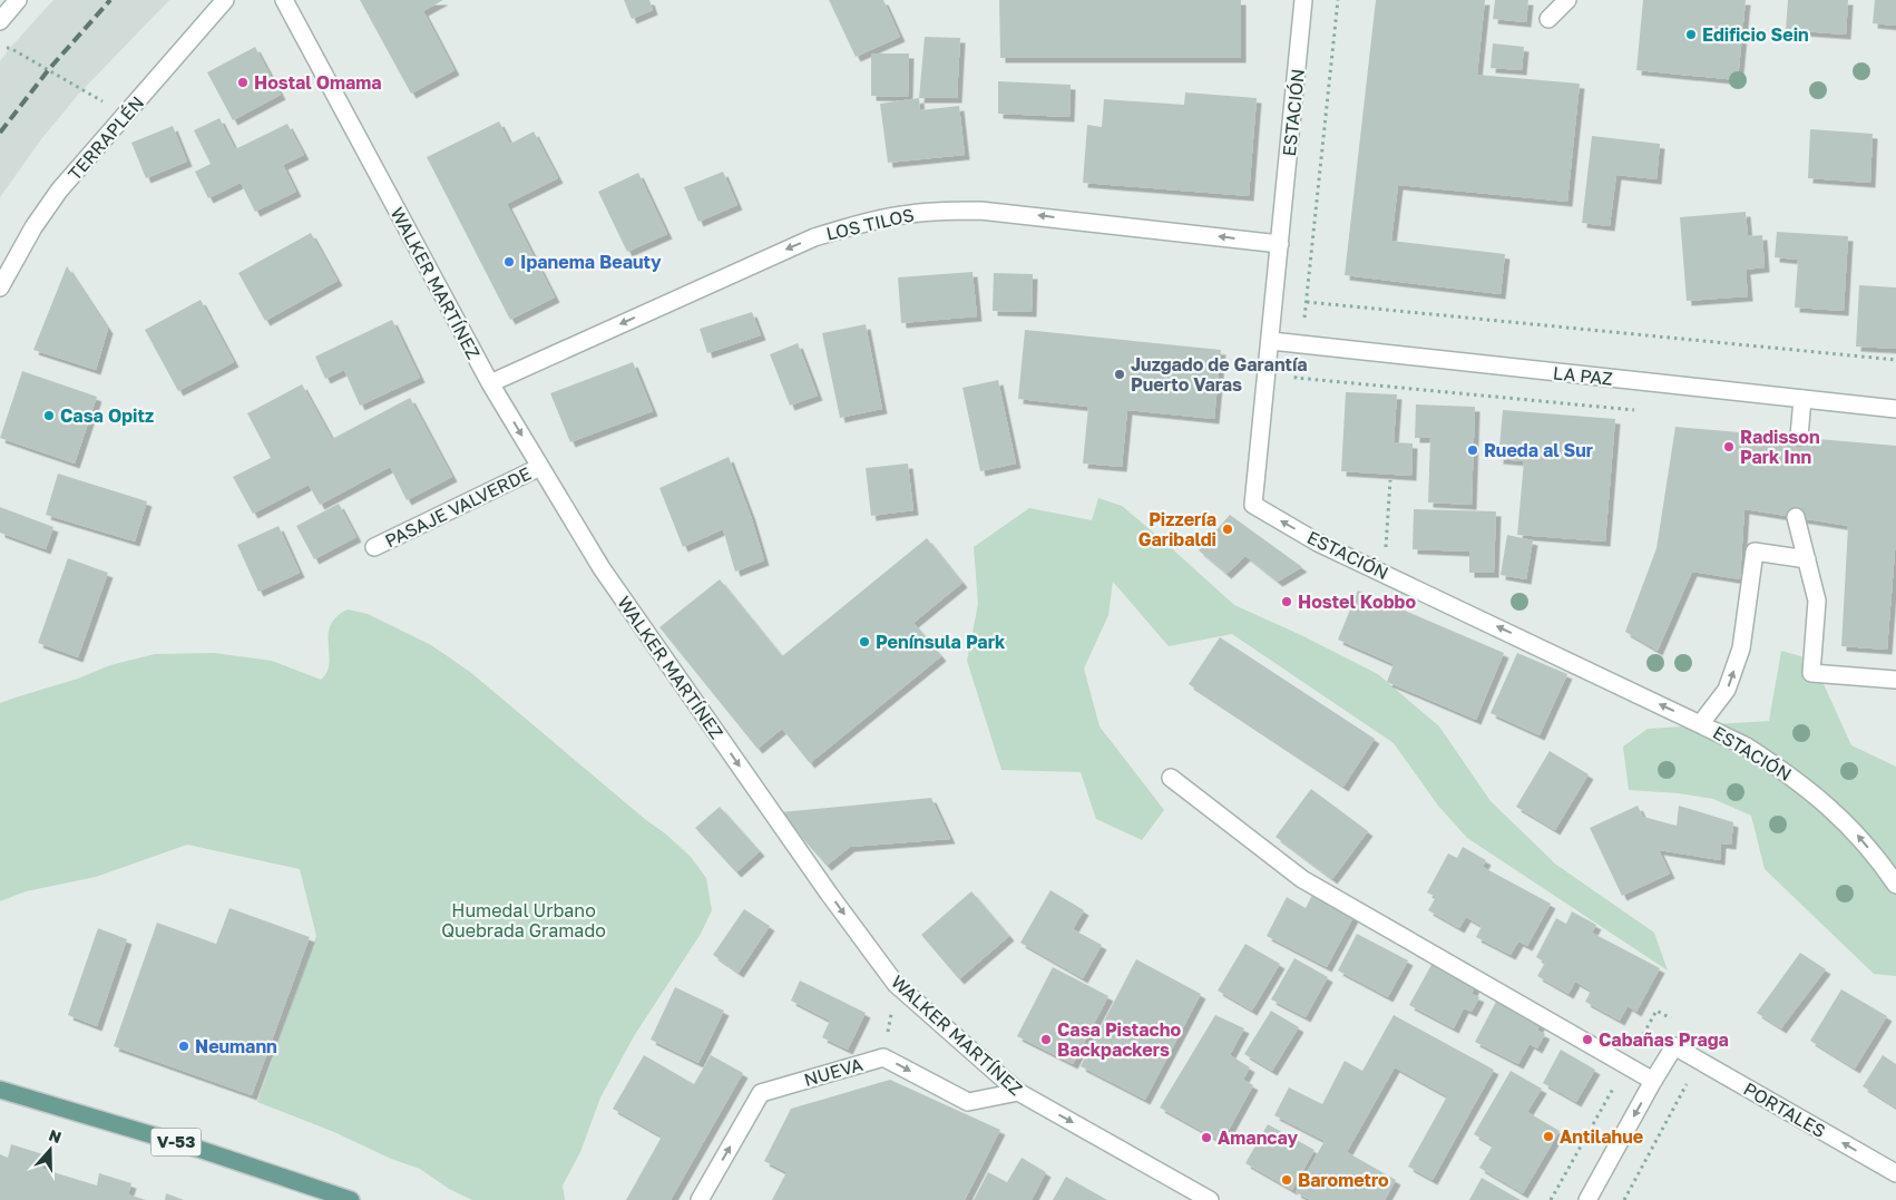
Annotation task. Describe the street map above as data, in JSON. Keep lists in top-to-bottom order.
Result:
{
  "streets": {
    "main road": ["V-53"],
    "street": [
      "ESTACIÓN",
      "TERRAPLÉN",
      "LOS TILOS",
      "WALKER MARTÍNEZ",
      "LA PAZ",
      "PASAJE VALVERDE",
      "NUEVA",
      "PORTALES"
    ]
  },
  "crossings": [
    ["ESTACIÓN", "LOS TILOS"],
    ["ESTACIÓN", "LA PAZ"],
    ["LOS TILOS", "WALKER MARTÍNEZ"],
    ["WALKER MARTÍNEZ", "PASAJE VALVERDE"],
    ["WALKER MARTÍNEZ", "NUEVA"]
  ],
  "one_way": [
    "ESTACIÓN",
    "LOS TILOS",
    "WALKER MARTÍNEZ",
    "NUEVA",
    "PORTALES"
  ],
  "parks": ["Humedal Urbano Quebrada Gramado"],
  "places": [
    "Edificio Sein",
    "Hostal Omama",
    "Ipanema Beauty",
    "Juzgado de Garantía Puerto Varas",
    "Casa Opitz",
    "Radisson Park Inn",
    "Rueda al Sur",
    "Pizzería Garibaldi",
    "Hostel Kobbo",
    "Península Park",
    "Casa Pistacho Backpackers",
    "Cabañas Praga",
    "Neumann",
    "Antilahue",
    "Amancay",
    "Barometro"
  ],
  "north": "top"
}
